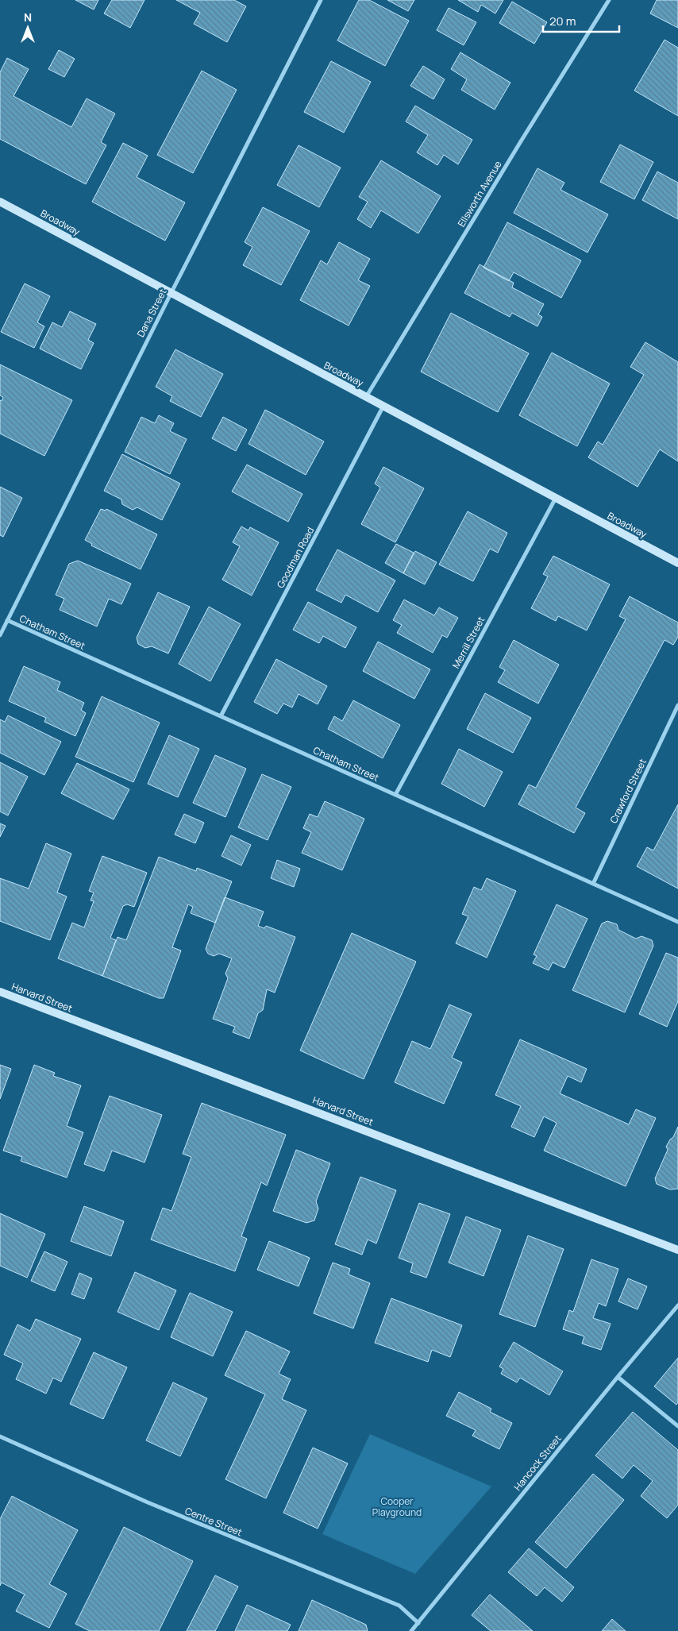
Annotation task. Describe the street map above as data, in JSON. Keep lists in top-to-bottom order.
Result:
{
  "streets": {
    "main road": ["Broadway", "Harvard Street"],
    "street": [
      "Ellsworth Avenue",
      "Dana Street",
      "Goodman Road",
      "Chatham Street",
      "Merrill Street",
      "Crawford Street",
      "Hancock Street",
      "Centre Street"
    ]
  },
  "crossings": [
    ["Ellsworth Avenue", "Broadway"],
    ["Broadway", "Dana Street"],
    ["Broadway", "Goodman Road"],
    ["Broadway", "Merrill Street"],
    ["Dana Street", "Chatham Street"],
    ["Goodman Road", "Chatham Street"],
    ["Chatham Street", "Merrill Street"],
    ["Chatham Street", "Crawford Street"],
    ["Hancock Street", "Centre Street"]
  ],
  "parks": ["Cooper Playground"],
  "scale_bar": "20 m",
  "north": "top"
}
